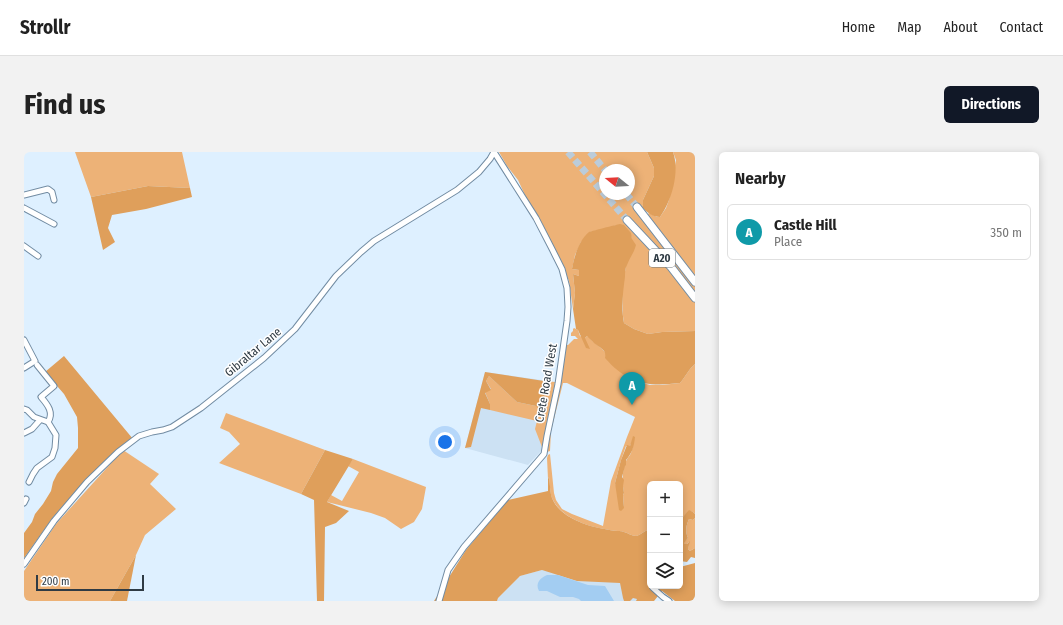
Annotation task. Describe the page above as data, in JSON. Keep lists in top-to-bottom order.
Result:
{
  "streets": {
    "highway": ["A20"],
    "street": ["Gibraltar Lane", "Crete Road West"]
  },
  "crossings": [
    ["Gibraltar Lane", "Crete Road West"]
  ],
  "scale_bar": "200 m",
  "north": "left",
  "page": {
    "header": "Strollr",
    "nav": [
      "Home",
      "Map",
      "About",
      "Contact"
    ],
    "buttons": "Directions",
    "title": "Find us",
    "heading": "Nearby",
    "list": [
      {
        "mark": "A",
        "name": "Castle Hill",
        "note": "Place",
        "value": "350 m"
      }
    ],
    "pins": "A",
    "map_buttons": ["+", "−"],
    "scale": "200 m"
  }
}
